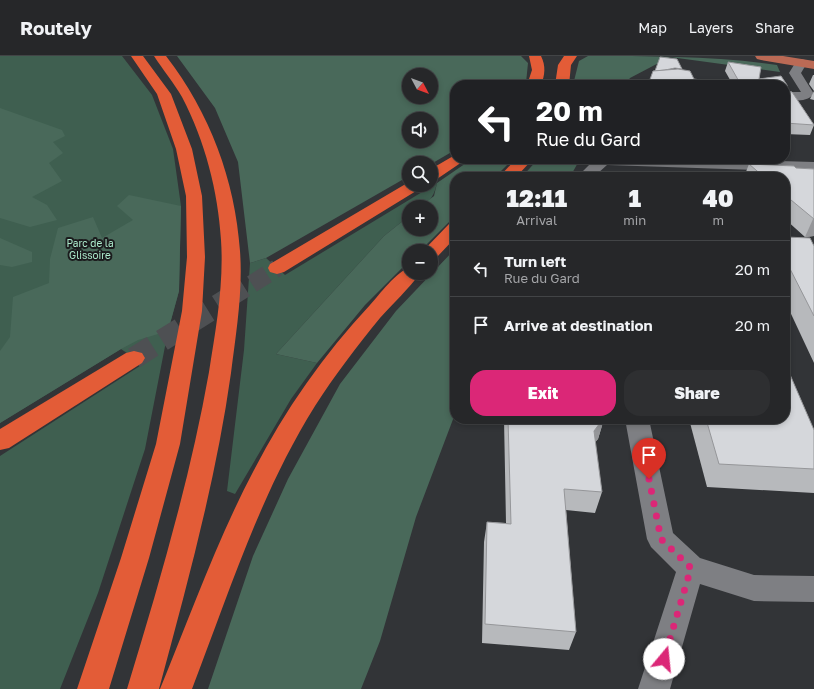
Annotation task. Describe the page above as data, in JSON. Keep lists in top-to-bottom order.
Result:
{
  "parks": ["Parc de la Glissoire"],
  "north": "bottom right",
  "page": {
    "header": "Routely",
    "nav": ["Map", "Layers", "Share"],
    "map_buttons": ["+", "−"],
    "turn": ["20 m", "Rue du Gard"],
    "eta": [
      "12:11",
      "Arrival",
      "1",
      "min",
      "40",
      "m"
    ],
    "list": [
      {
        "name": "Turn left",
        "note": "Rue du Gard",
        "value": "20 m"
      },
      {
        "name": "Arrive at destination",
        "value": "20 m"
      }
    ],
    "buttons": ["Exit", "Share"]
  }
}
